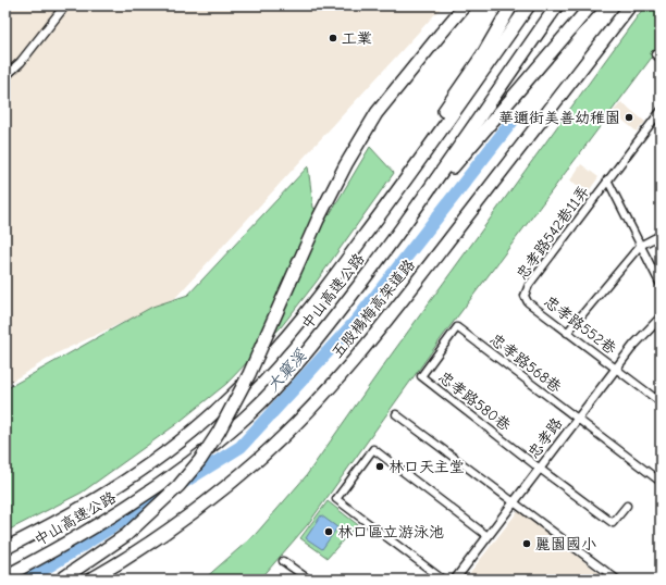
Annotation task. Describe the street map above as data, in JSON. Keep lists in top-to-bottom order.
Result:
{
  "streets": {
    "highway": ["中山高速公路", "五股楊梅高架道路"],
    "street": [
      "忠孝路542巷11弄",
      "忠孝路552巷",
      "忠孝路568巷",
      "忠孝路580巷",
      "忠孝路"
    ]
  },
  "crossings": [
    ["忠孝路542巷11弄", "忠孝路552巷"],
    ["忠孝路552巷", "忠孝路"],
    ["忠孝路568巷", "忠孝路580巷"],
    ["忠孝路568巷", "忠孝路"],
    ["忠孝路580巷", "忠孝路"]
  ],
  "water": ["大窠溪"],
  "places": [
    "工業",
    "華邇街美善幼稚園",
    "林口天主堂",
    "林口區立游泳池",
    "麗園國小"
  ]
}
